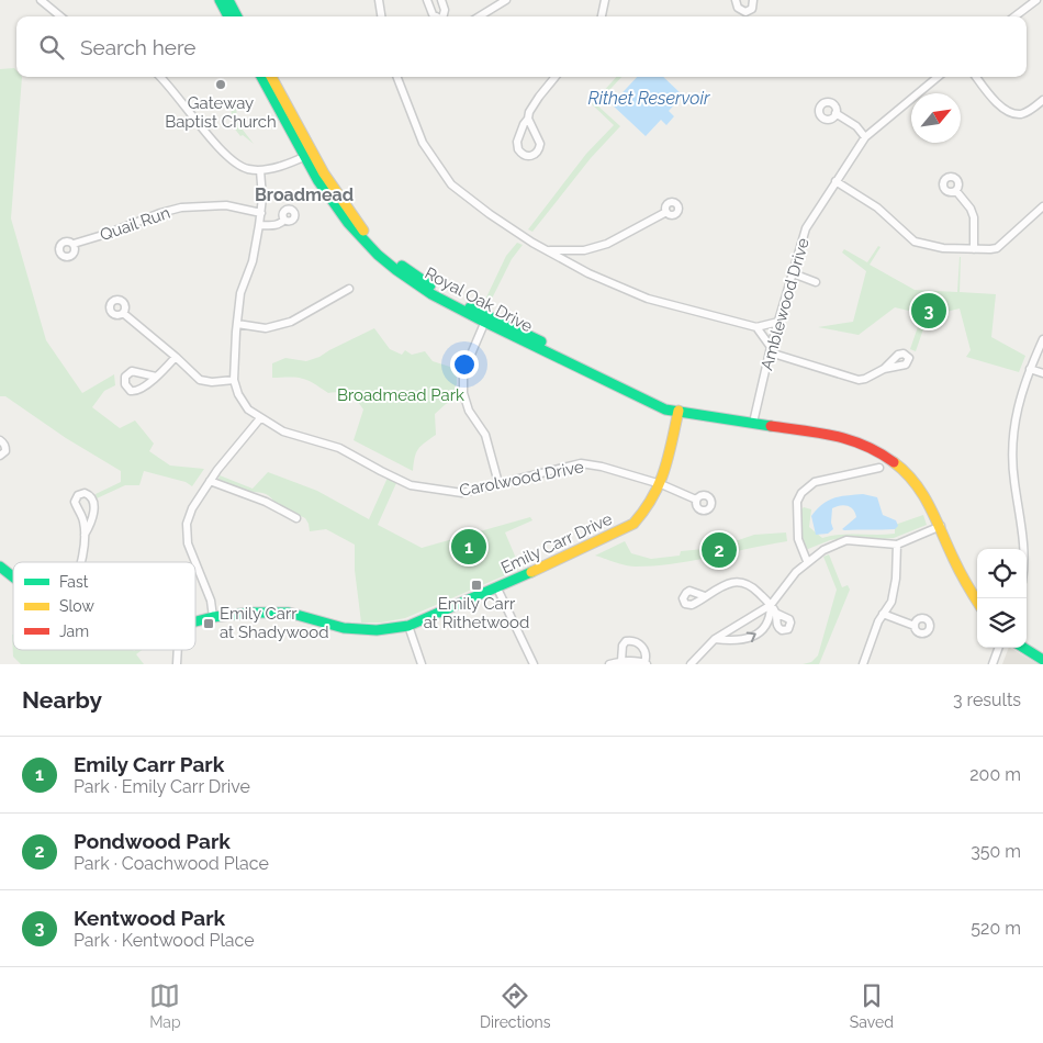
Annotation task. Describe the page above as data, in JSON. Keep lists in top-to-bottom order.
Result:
{
  "streets": {
    "main road": ["Royal Oak Drive", "Emily Carr Drive"],
    "street": ["Quail Run", "Amblewood Drive", "Carolwood Drive"]
  },
  "crossings": [
    ["Quail Run", "Carolwood Drive"],
    ["Royal Oak Drive", "Amblewood Drive"],
    ["Royal Oak Drive", "Emily Carr Drive"],
    ["Carolwood Drive", "Emily Carr Drive"]
  ],
  "districts": ["Broadmead"],
  "water": ["Rithet Reservoir"],
  "parks": ["Broadmead Park"],
  "places": {
    "other": ["Gateway Baptist Church"],
    "transit": ["Emily Carr at Rithetwood", "Emily Carr at Shadywood"]
  },
  "legend": ["Fast", "Slow", "Jam"],
  "north": "top right",
  "page": {
    "search": "Search here",
    "pins": ["3", "1", "2"],
    "heading": ["Nearby", "3 results"],
    "list": [
      {
        "mark": "1",
        "name": "Emily Carr Park",
        "note": "Park · Emily Carr Drive",
        "value": "200 m"
      },
      {
        "mark": "2",
        "name": "Pondwood Park",
        "note": "Park · Coachwood Place",
        "value": "350 m"
      },
      {
        "mark": "3",
        "name": "Kentwood Park",
        "note": "Park · Kentwood Place",
        "value": "520 m"
      }
    ],
    "nav": ["Map", "Directions", "Saved"]
  }
}
